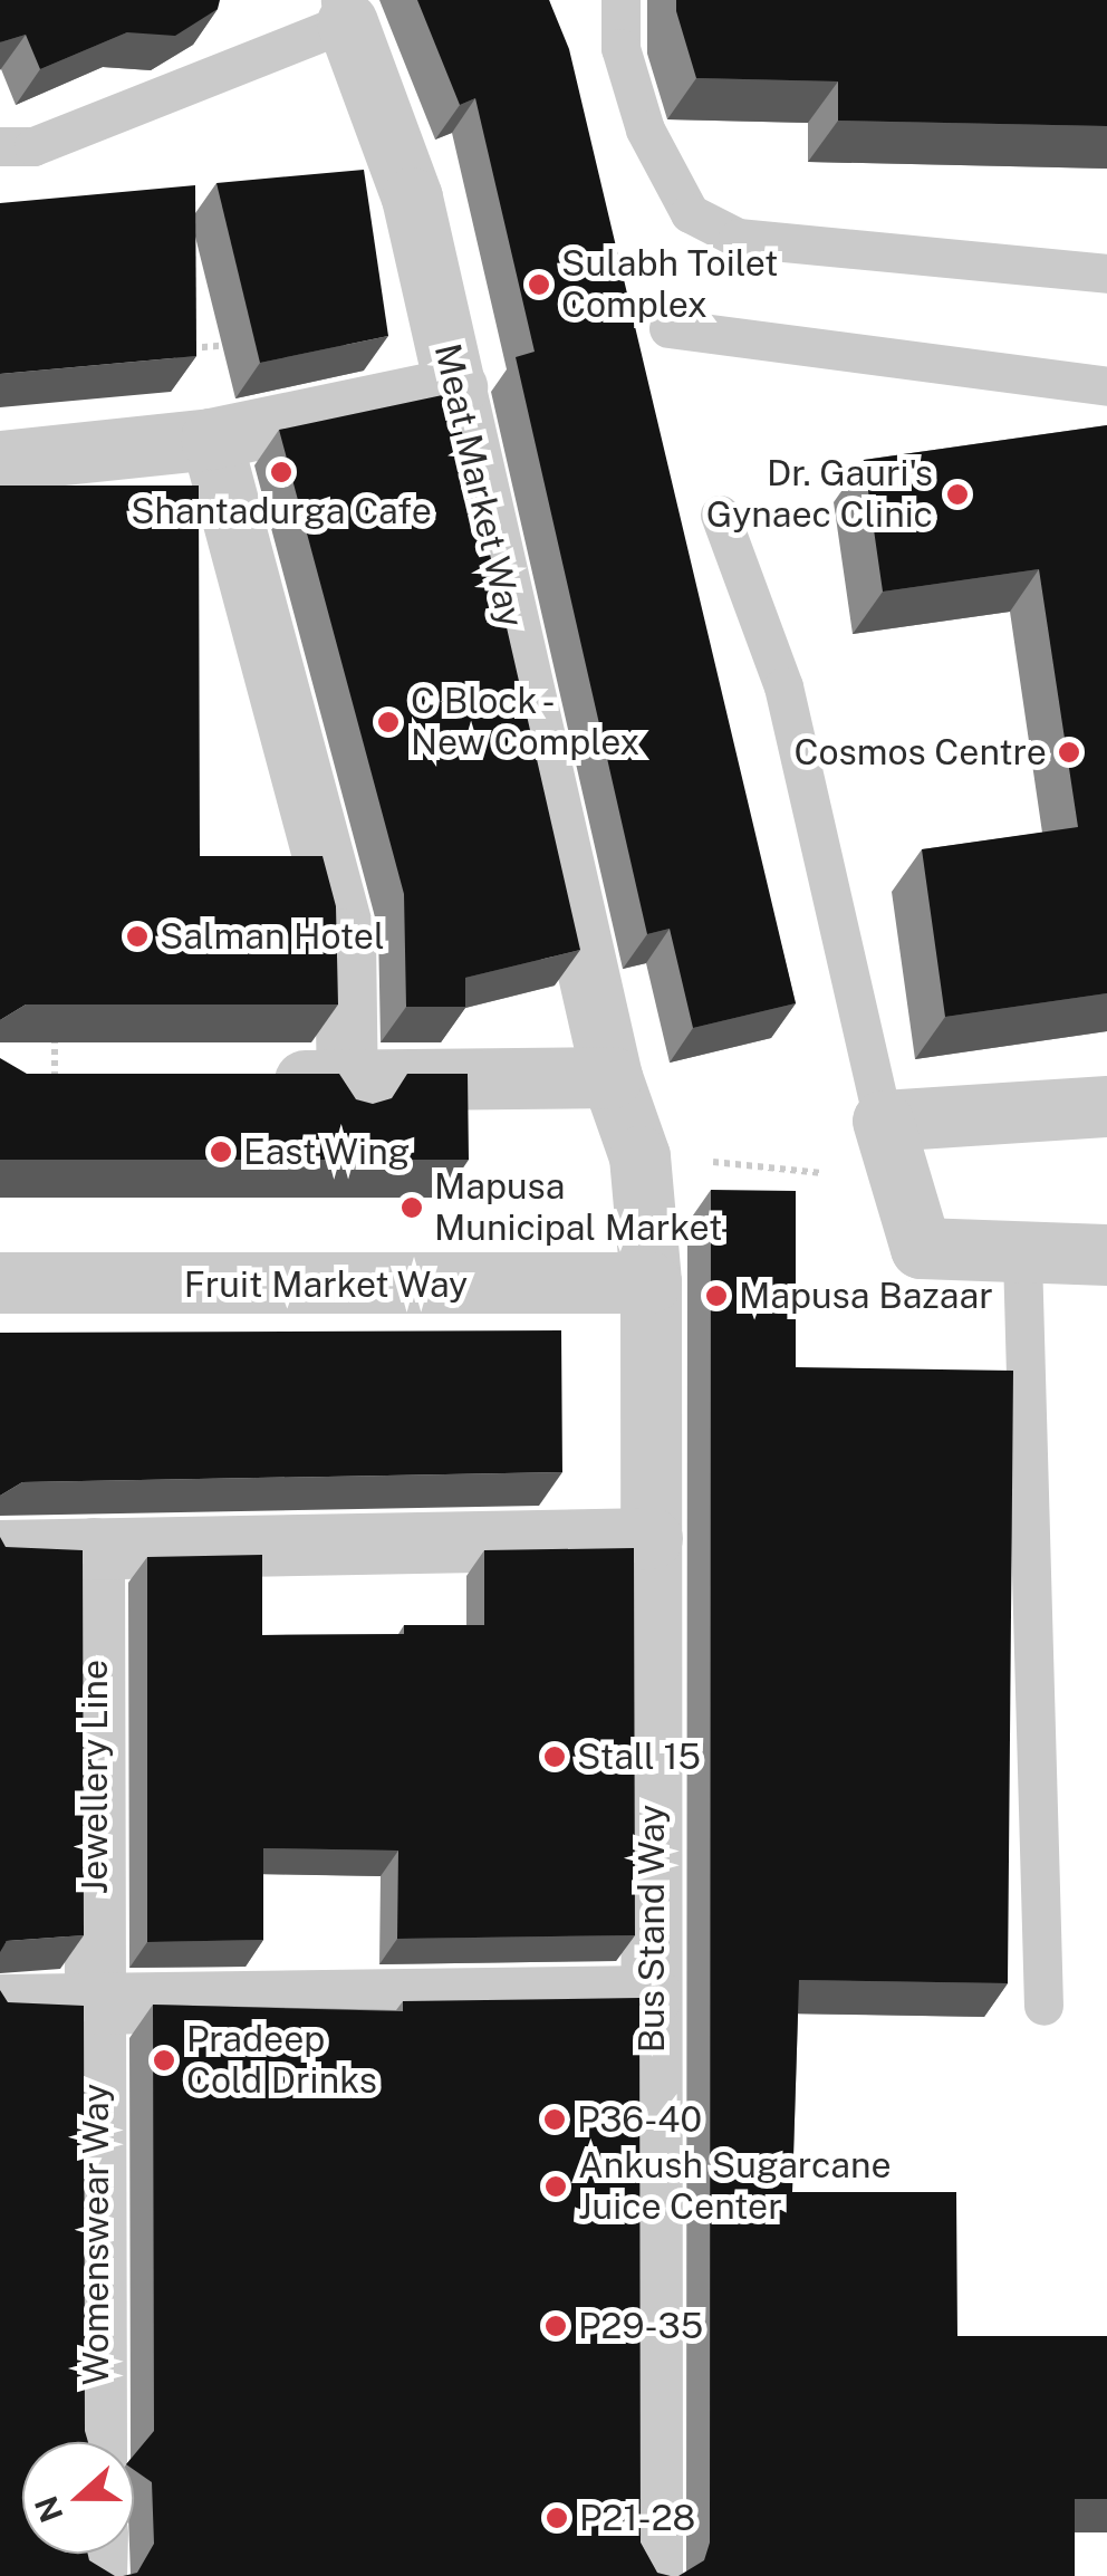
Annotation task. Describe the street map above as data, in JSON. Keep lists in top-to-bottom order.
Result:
{
  "streets": {
    "street": [
      "Meat Market Way",
      "Fruit Market Way",
      "Jewellery Line",
      "Bus Stand Way",
      "Womenswear Way"
    ]
  },
  "crossings": [
    ["Meat Market Way", "Fruit Market Way"],
    ["Meat Market Way", "Bus Stand Way"],
    ["Fruit Market Way", "Bus Stand Way"],
    ["Jewellery Line", "Womenswear Way"]
  ],
  "places": [
    "Sulabh Toilet Complex",
    "Shantadurga Cafe",
    "Dr. Gauri's Gynaec Clinic",
    "C Block - New Complex",
    "Cosmos Centre",
    "Salman Hotel",
    "East Wing",
    "Mapusa Municipal Market",
    "Mapusa Bazaar",
    "Stall 15",
    "Pradeep Cold Drinks",
    "P36-40",
    "Ankush Sugarcane Juice Center",
    "P29-35",
    "P21-28"
  ],
  "north": "left"
}
